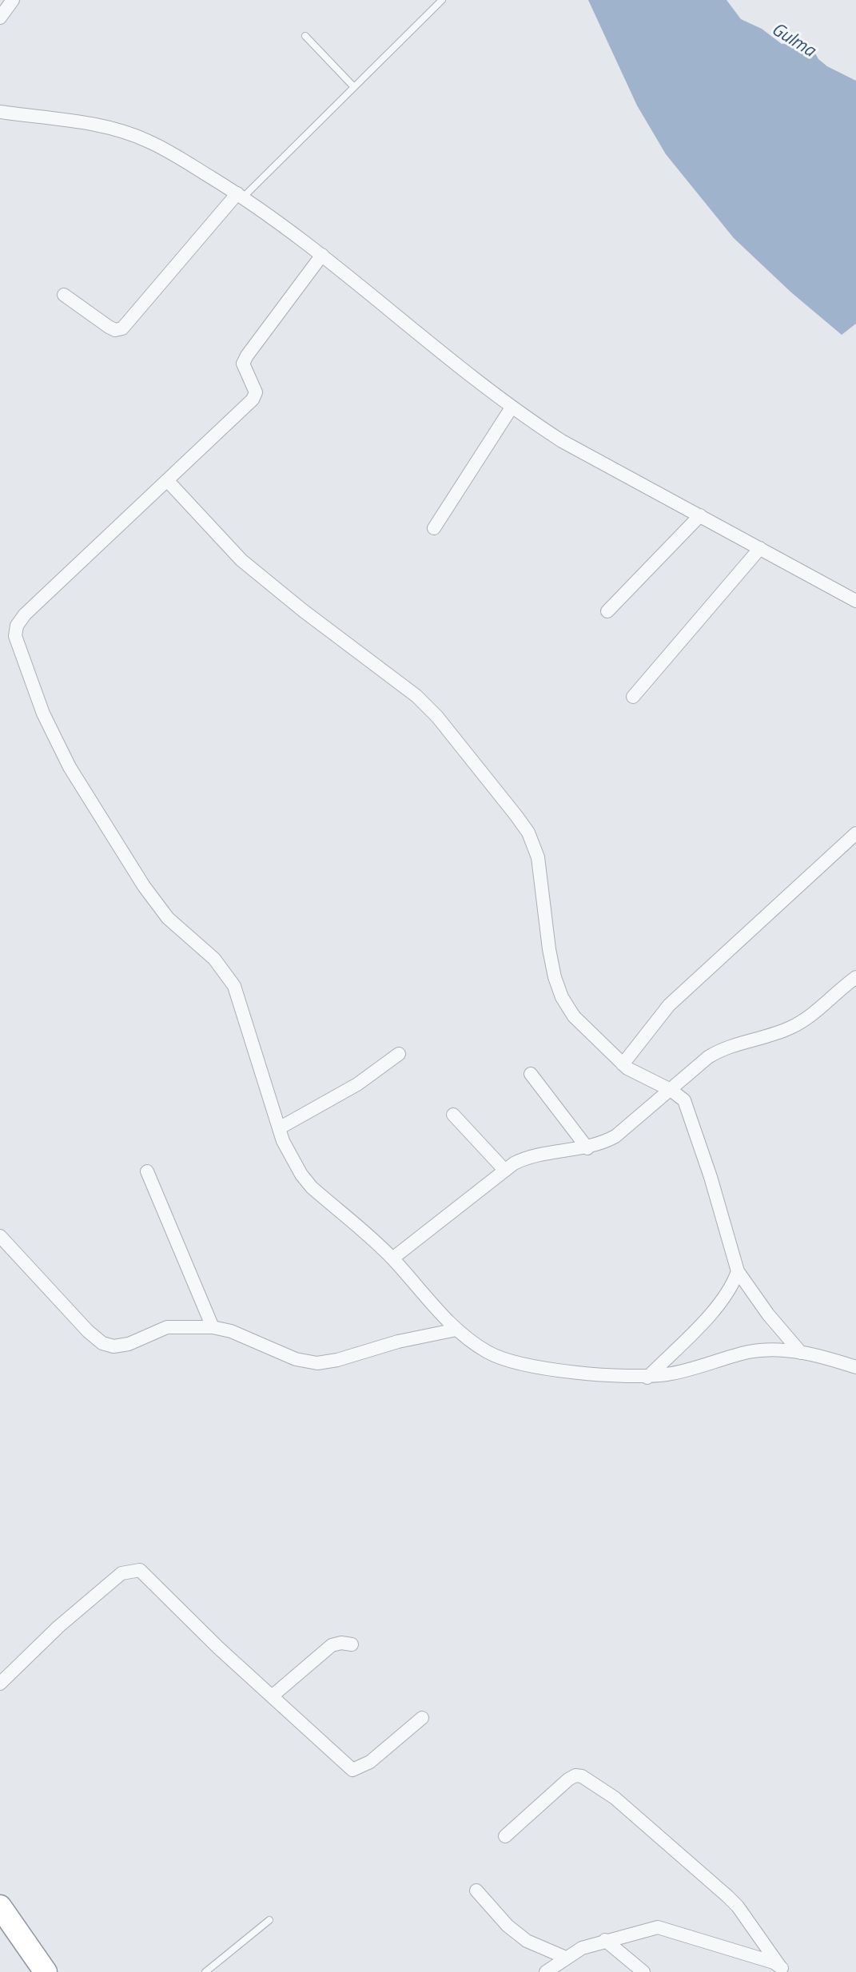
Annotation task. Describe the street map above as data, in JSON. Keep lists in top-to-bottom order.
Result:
{
  "water": ["Gulma"]
}
